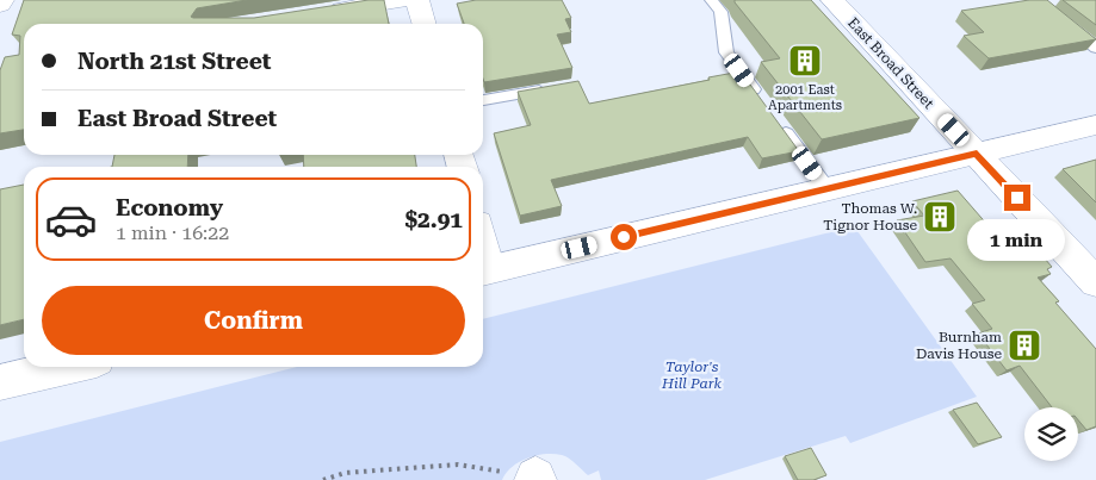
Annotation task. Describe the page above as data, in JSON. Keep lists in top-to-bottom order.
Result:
{
  "streets": {
    "street": ["East Broad Street"]
  },
  "parks": ["Taylor's Hill Park"],
  "places": {
    "building": ["2001 East Apartments", "Thomas W. Tignor House", "Burnham Davis House"]
  },
  "page": {
    "banner": ["North 21st Street", "East Broad Street"],
    "list": [
      {
        "name": "Economy",
        "note": "1 min · 16:22",
        "value": "$2.91"
      }
    ],
    "bubble": "1 min",
    "buttons": "Confirm"
  }
}
